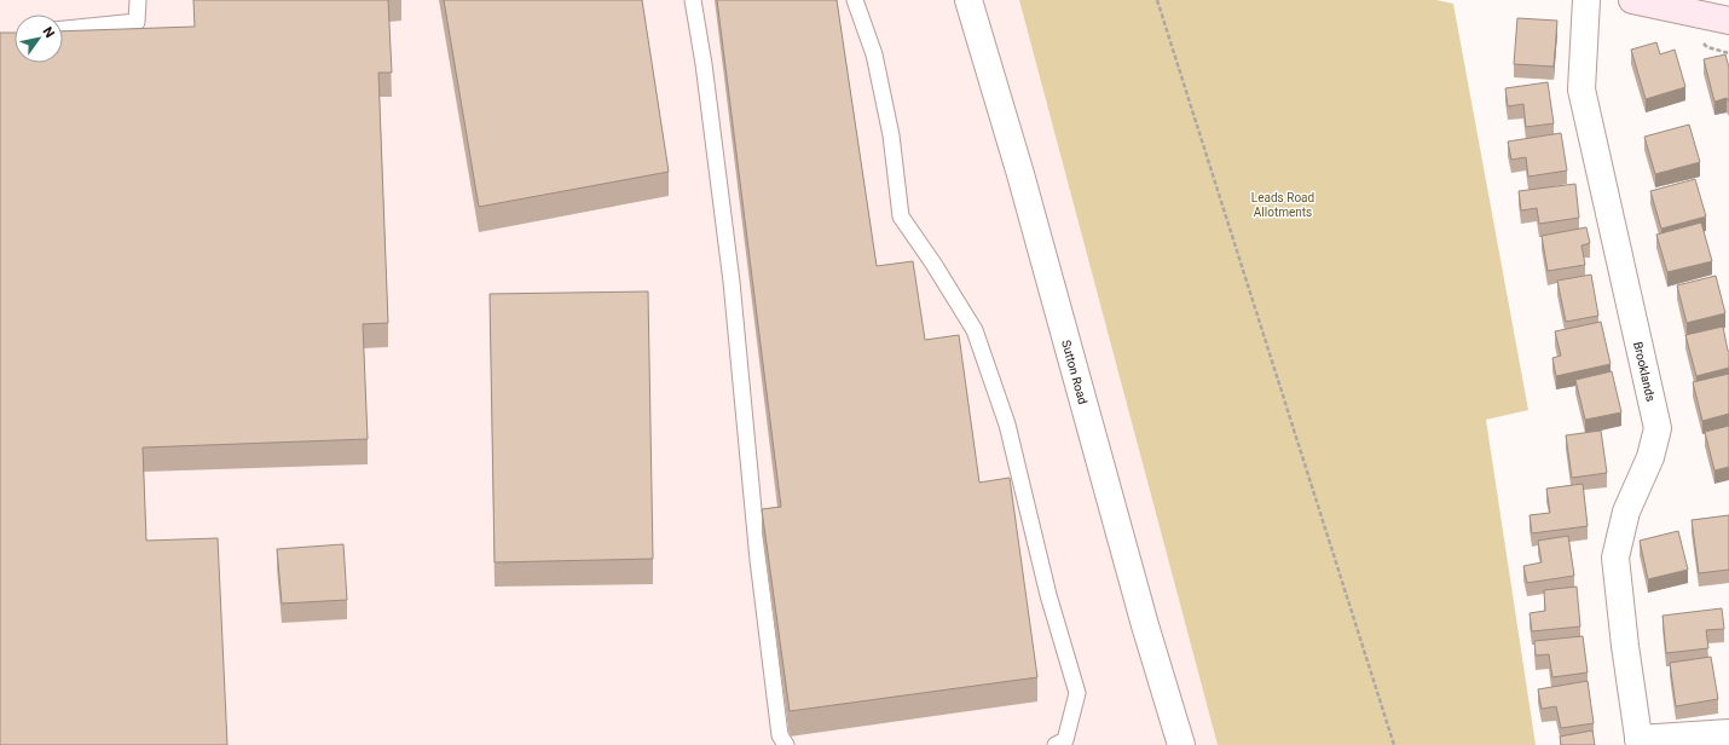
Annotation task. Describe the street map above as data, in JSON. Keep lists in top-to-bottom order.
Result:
{
  "streets": {
    "street": ["Brooklands", "Sutton Road"]
  },
  "parks": ["Leads Road Allotments"],
  "north": "top right"
}
